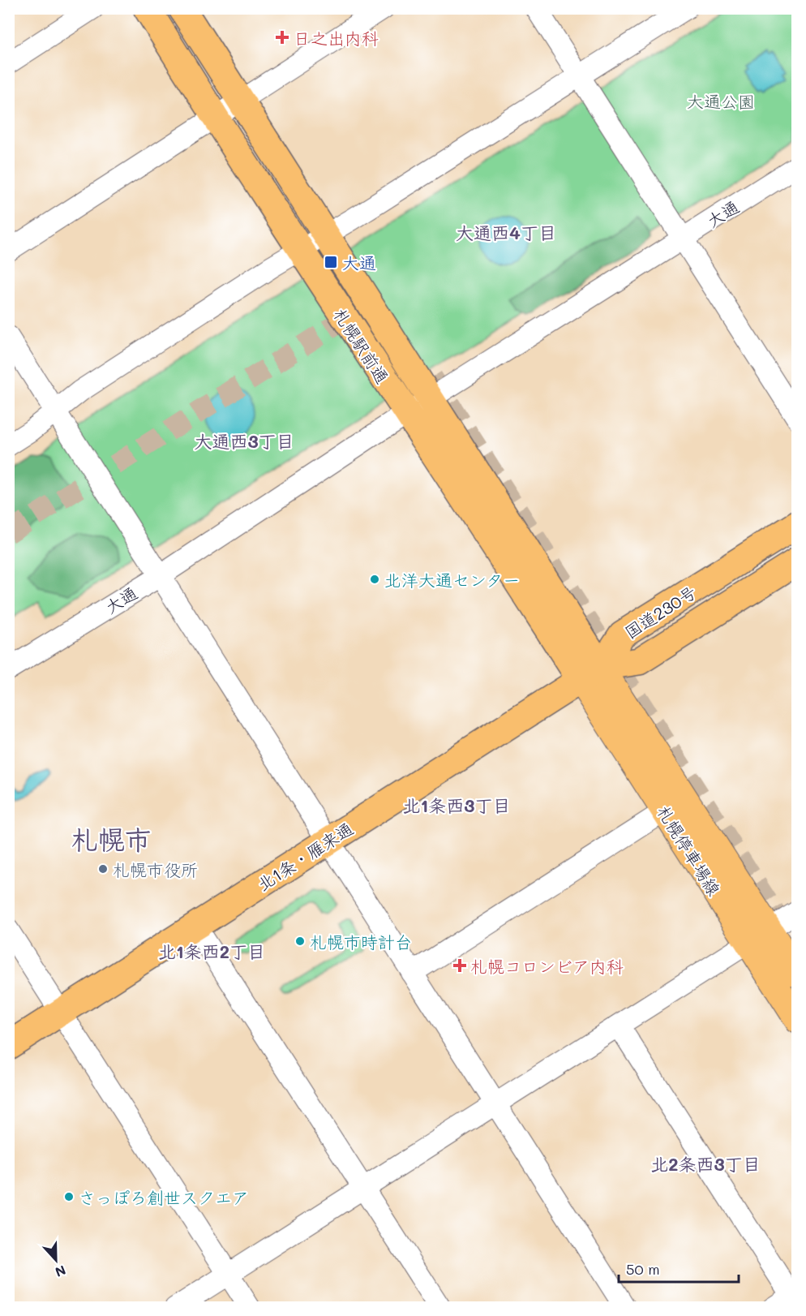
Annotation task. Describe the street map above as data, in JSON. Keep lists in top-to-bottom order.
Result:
{
  "streets": {
    "highway": ["札幌駅前通", "国道230号", "北1条・雁来通"],
    "main road": ["札幌停車場線"],
    "street": ["大通"]
  },
  "crossings": [
    ["大通", "札幌駅前通"],
    ["札幌駅前通", "国道230号"],
    ["札幌駅前通", "札幌停車場線"],
    ["札幌駅前通", "北1条・雁来通"],
    ["国道230号", "札幌停車場線"],
    ["国道230号", "北1条・雁来通"],
    ["札幌停車場線", "北1条・雁来通"]
  ],
  "districts": [
    "大通西4丁目",
    "大通西3丁目",
    "北1条西3丁目",
    "札幌市",
    "北1条西2丁目",
    "北2条西3丁目"
  ],
  "parks": ["大通公園"],
  "places": {
    "health": ["日之出内科", "札幌コロンビア内科"],
    "transit": ["大通"],
    "other": [
      "北洋大通センター",
      "札幌市役所",
      "札幌市時計台",
      "さっぽろ創世スクエア"
    ]
  },
  "scale_bar": "50 m",
  "north": "bottom"
}
